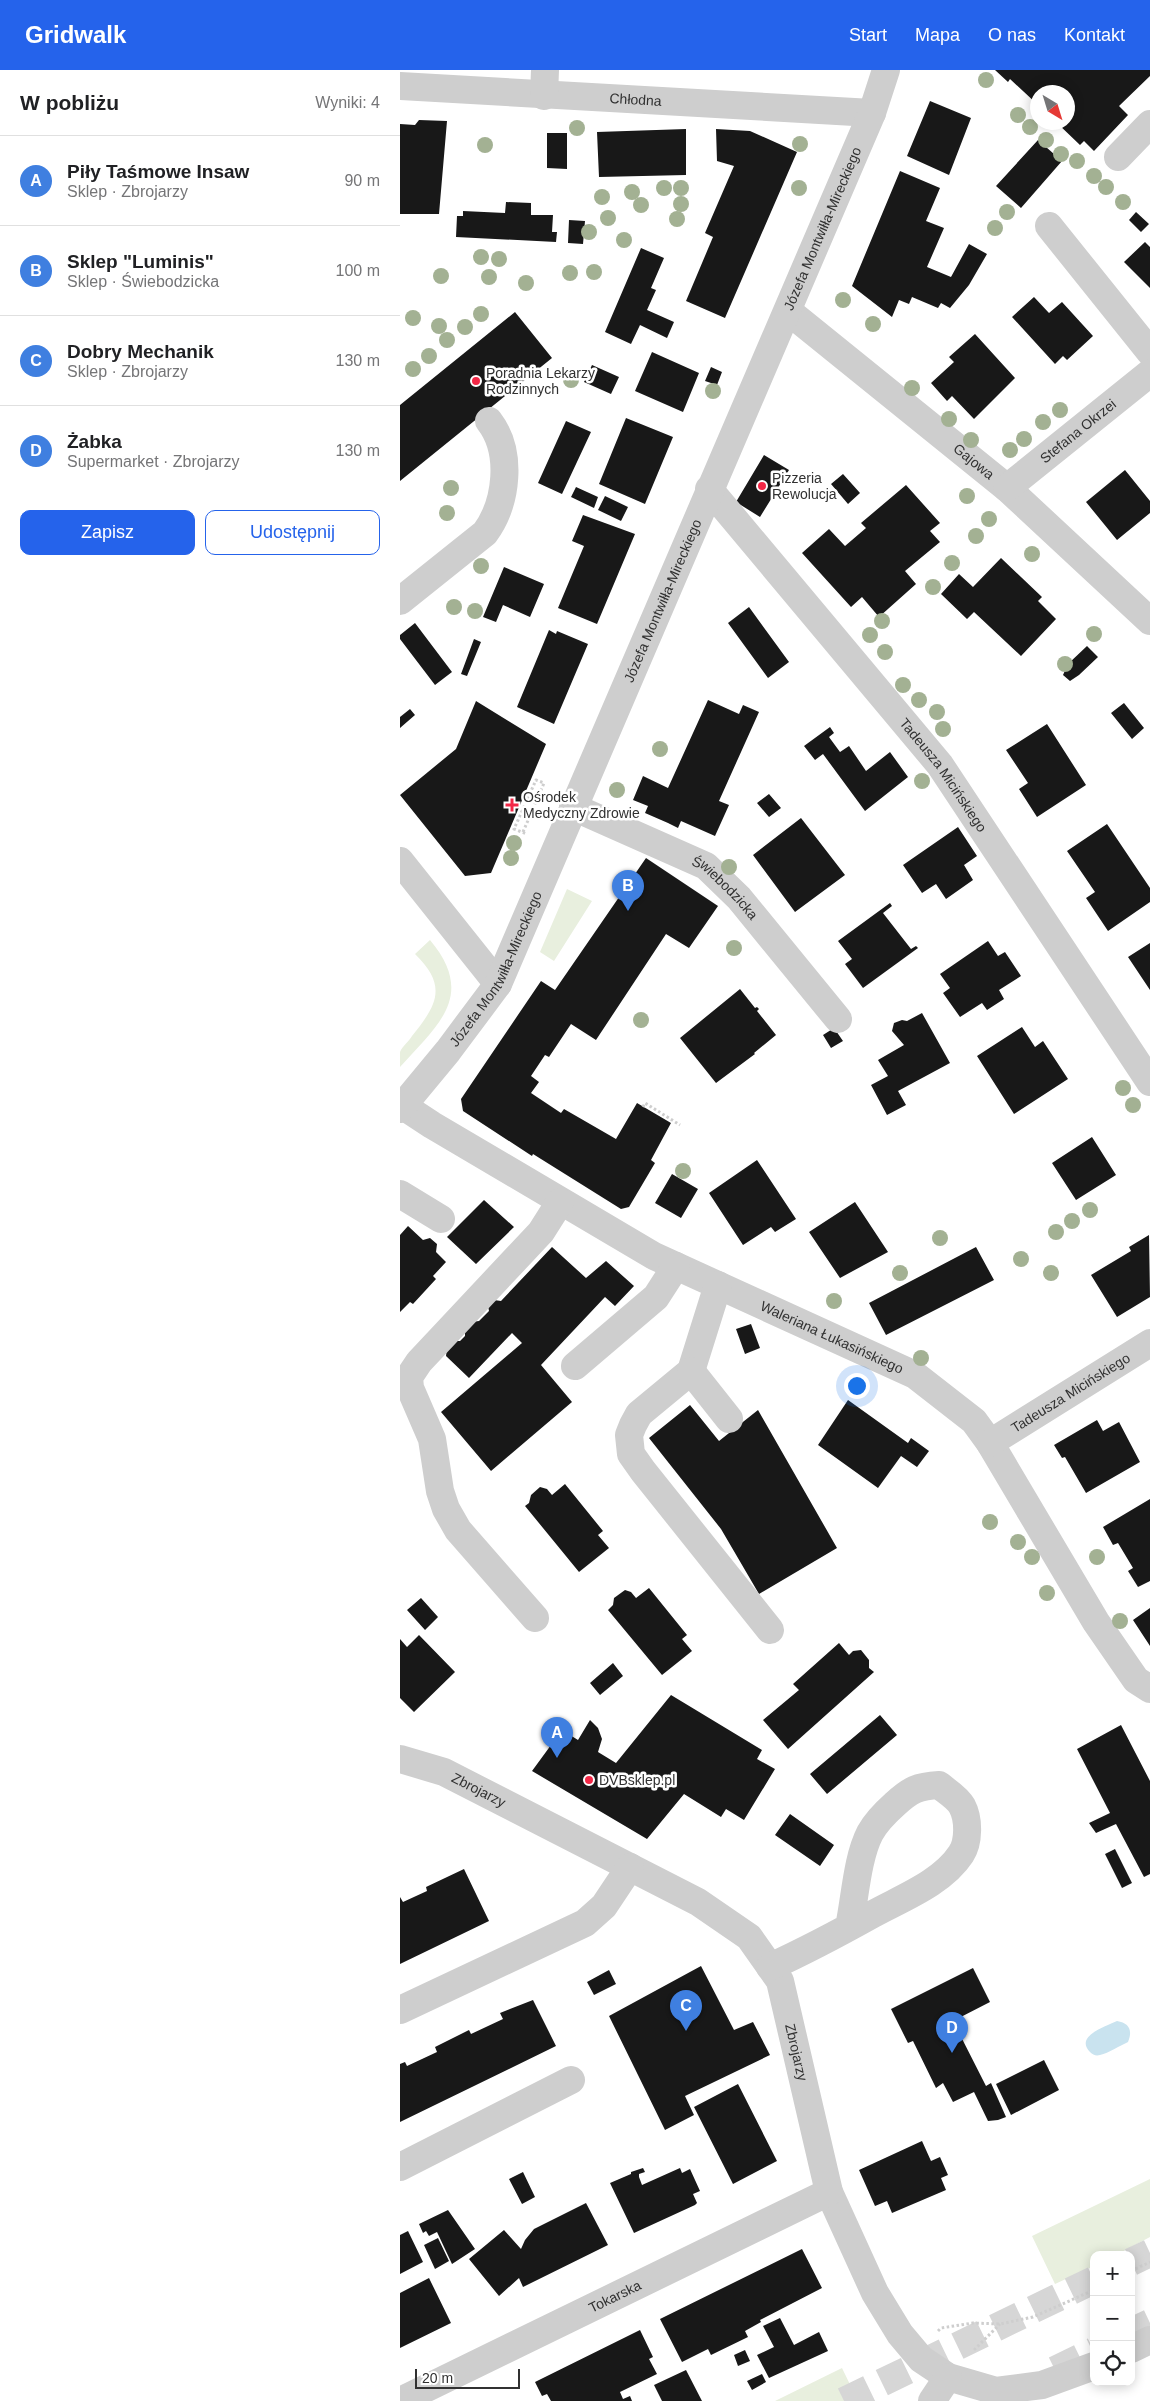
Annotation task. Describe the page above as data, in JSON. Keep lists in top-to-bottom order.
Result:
{
  "streets": {
    "street": [
      "Chłodna",
      "Józefa Montwiłła-Mireckiego",
      "Stefana Okrzei",
      "Gajowa",
      "Tadeusza Micińskiego",
      "Świebodzicka",
      "Waleriana Łukasińskiego",
      "Zbrojarzy",
      "Tokarska"
    ]
  },
  "crossings": [
    ["Chłodna", "Józefa Montwiłła-Mireckiego"],
    ["Józefa Montwiłła-Mireckiego", "Gajowa"],
    ["Józefa Montwiłła-Mireckiego", "Tadeusza Micińskiego"],
    ["Józefa Montwiłła-Mireckiego", "Świebodzicka"],
    ["Józefa Montwiłła-Mireckiego", "Waleriana Łukasińskiego"],
    ["Stefana Okrzei", "Gajowa"],
    ["Tadeusza Micińskiego", "Waleriana Łukasińskiego"],
    ["Zbrojarzy", "Tokarska"]
  ],
  "places": {
    "other": ["Poradnia Lekarzy Rodzinnych", "Pizzeria Rewolucja", "DVBsklep.pl"],
    "health": ["Ośrodek Medyczny Zdrowie"]
  },
  "scale_bar": "20 m",
  "north": "bottom right",
  "page": {
    "header": "Gridwalk",
    "nav": [
      "Start",
      "Mapa",
      "O nas",
      "Kontakt"
    ],
    "heading": ["W pobliżu", "Wyniki: 4"],
    "list": [
      {
        "mark": "A",
        "name": "Piły Taśmowe Insaw",
        "note": "Sklep · Zbrojarzy",
        "value": "90 m"
      },
      {
        "mark": "B",
        "name": "Sklep \"Luminis\"",
        "note": "Sklep · Świebodzicka",
        "value": "100 m"
      },
      {
        "mark": "C",
        "name": "Dobry Mechanik",
        "note": "Sklep · Zbrojarzy",
        "value": "130 m"
      },
      {
        "mark": "D",
        "name": "Żabka",
        "note": "Supermarket · Zbrojarzy",
        "value": "130 m"
      }
    ],
    "buttons": ["Zapisz", "Udostępnij"],
    "pins": [
      "B",
      "A",
      "C",
      "D"
    ],
    "map_buttons": ["+", "−"],
    "scale": "20 m"
  }
}
